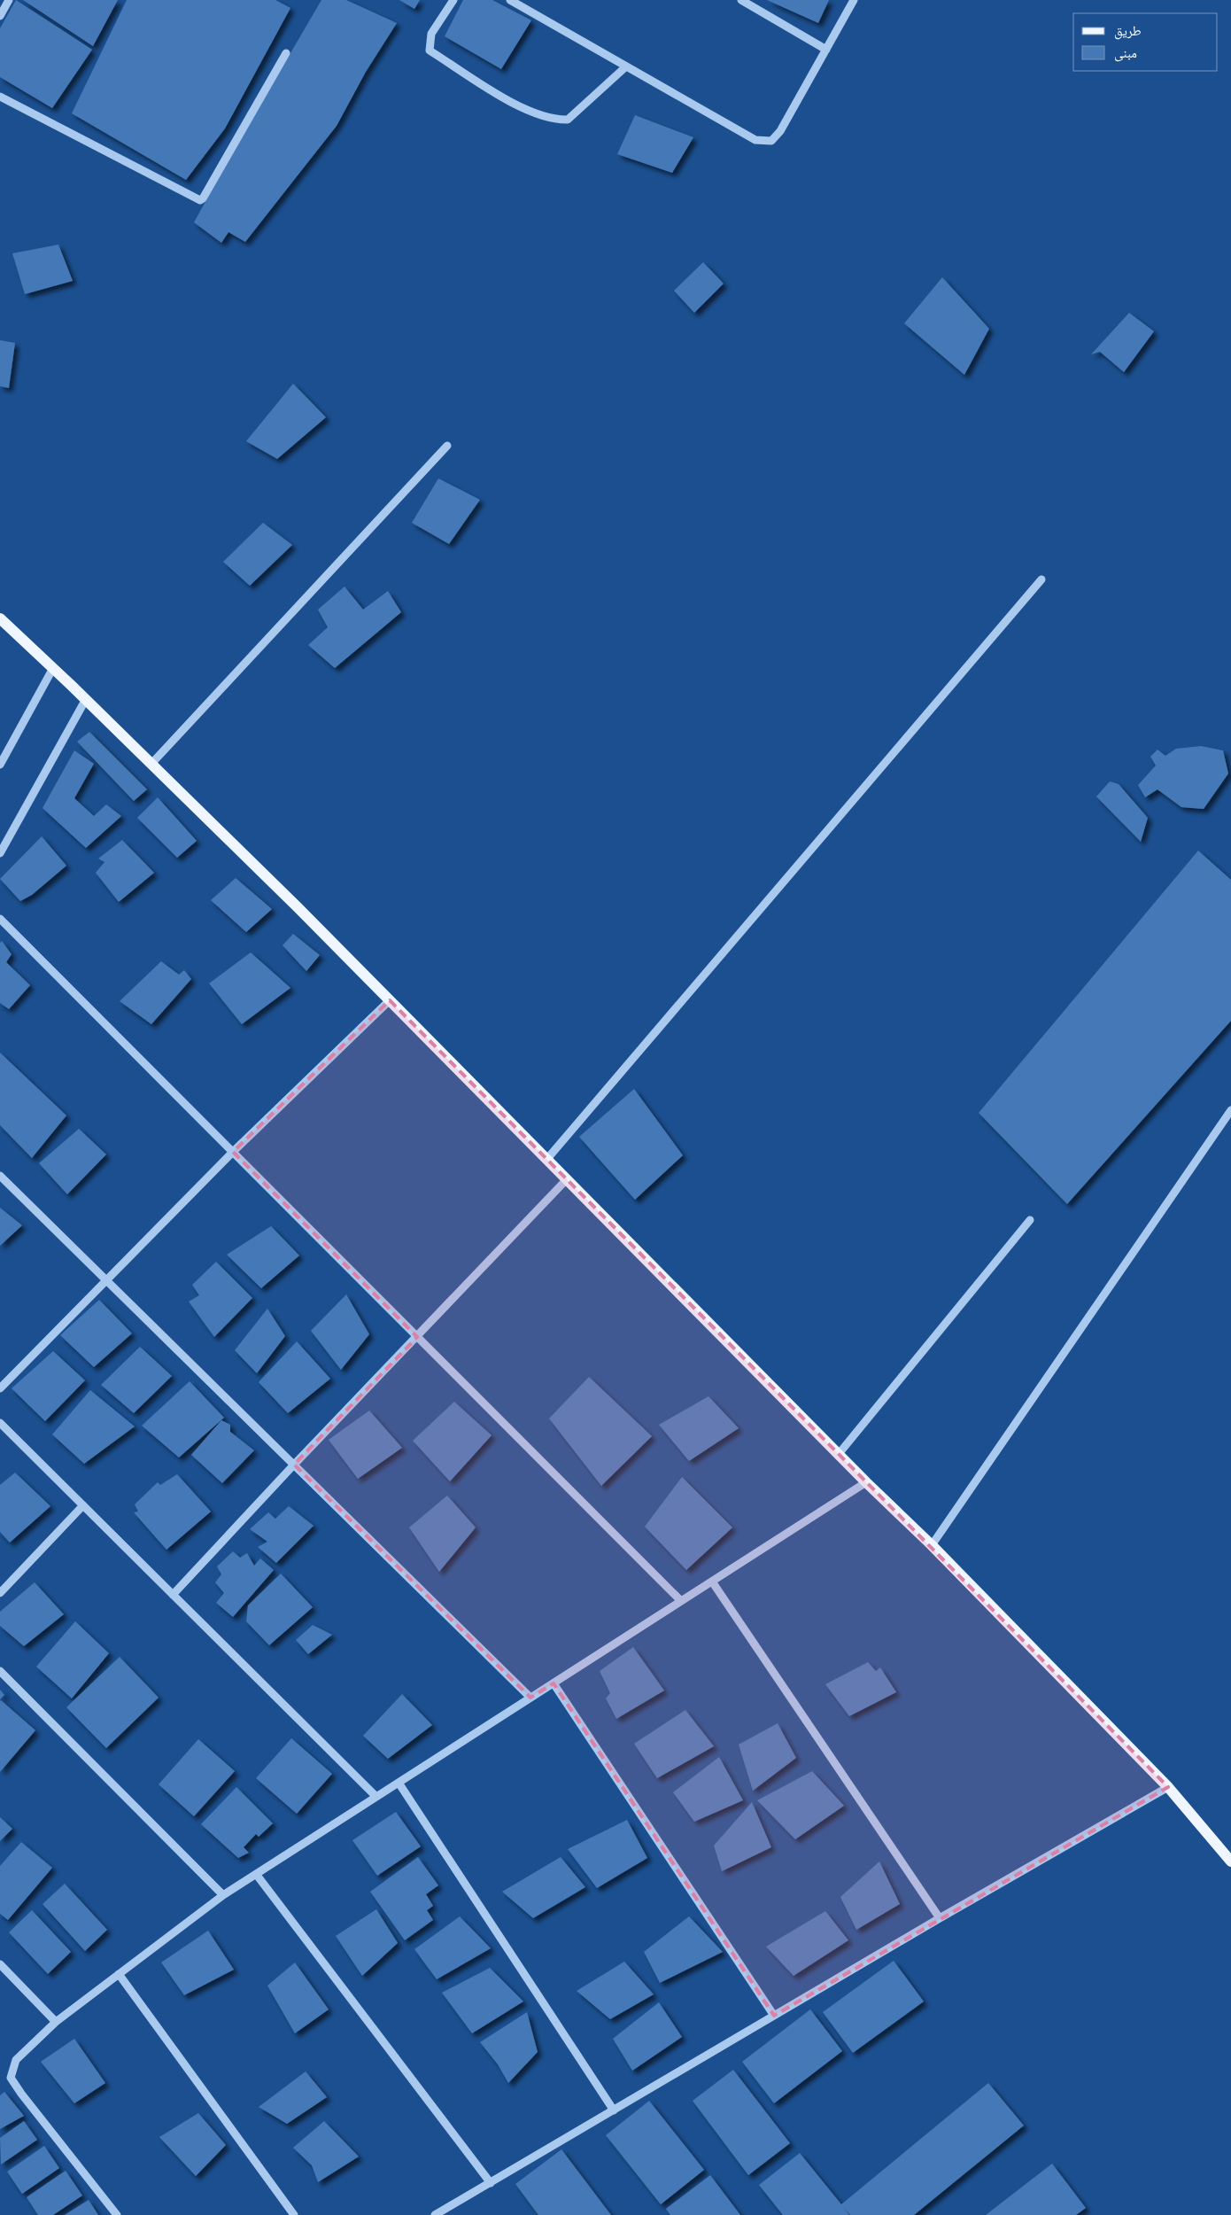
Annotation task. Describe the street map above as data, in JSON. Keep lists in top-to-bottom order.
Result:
{
  "legend": ["طريق", "مبنى"]
}
